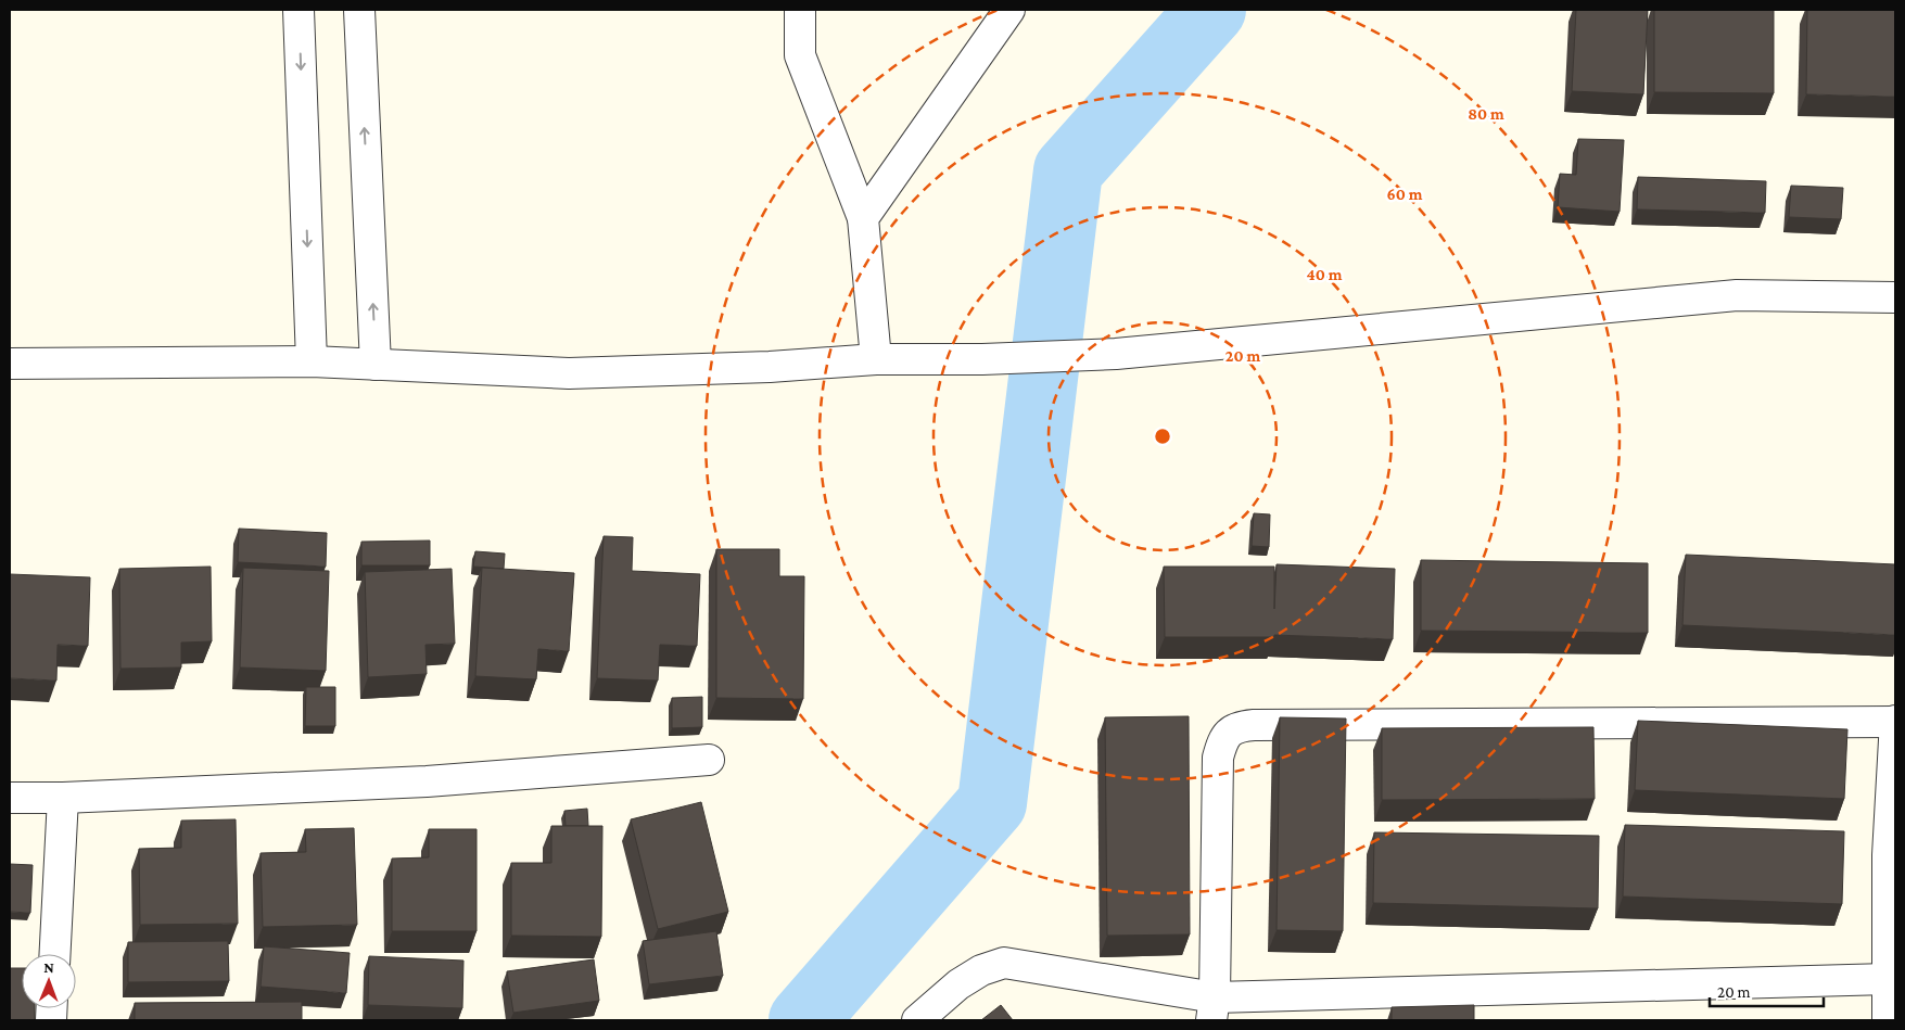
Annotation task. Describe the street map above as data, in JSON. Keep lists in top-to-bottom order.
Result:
{
  "scale_bar": "20 m",
  "north": "top",
  "rings": [
    "80 m",
    "60 m",
    "40 m",
    "20 m"
  ]
}
